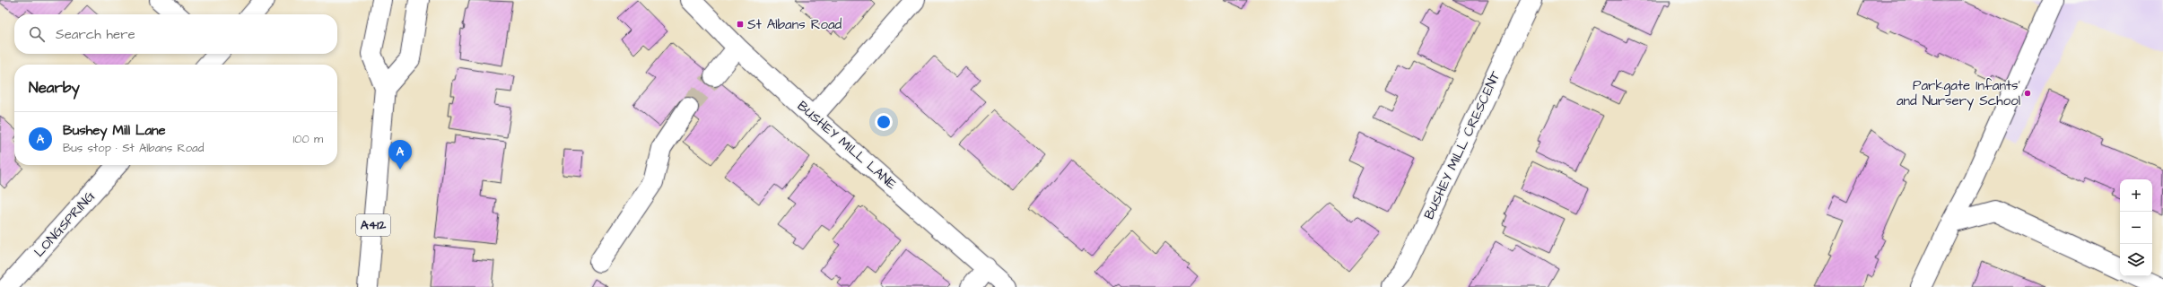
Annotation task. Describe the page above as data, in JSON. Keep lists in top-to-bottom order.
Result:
{
  "streets": {
    "street": [
      "BUSHEY MILL LANE",
      "BUSHEY MILL CRESCENT",
      "LONGSPRING",
      "A412"
    ]
  },
  "places": {
    "transit": ["St Albans Road"],
    "other": ["Parkgate Infants' and Nursery School"]
  },
  "page": {
    "search": "Search here",
    "heading": "Nearby",
    "list": [
      {
        "mark": "A",
        "name": "Bushey Mill Lane",
        "note": "Bus stop · St Albans Road",
        "value": "100 m"
      }
    ],
    "pins": "A",
    "map_buttons": ["+", "−"]
  }
}
